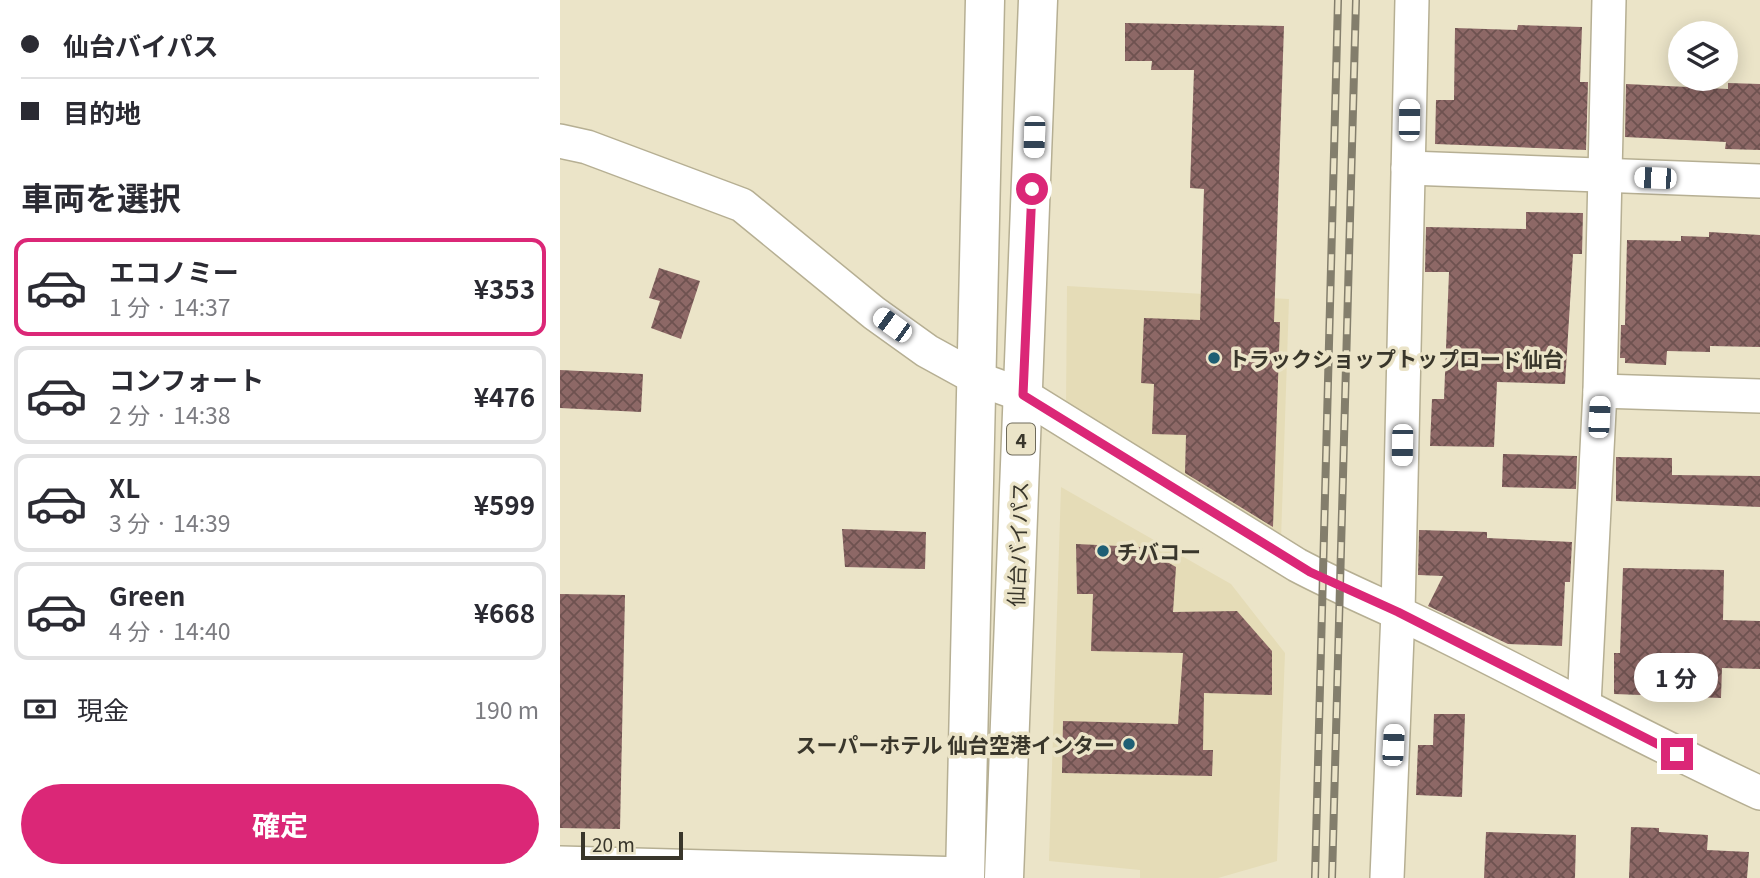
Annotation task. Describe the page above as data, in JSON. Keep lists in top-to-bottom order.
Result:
{
  "streets": {
    "highway": ["4", "仙台バイパス"]
  },
  "places": ["トラックショップトップロード仙台", "チバコー", "スーパーホテル 仙台空港インター"],
  "scale_bar": "20 m",
  "page": {
    "banner": ["仙台バイパス", "目的地"],
    "heading": "車両を選択",
    "list": [
      {
        "name": "エコノミー",
        "note": "1 分 · 14:37",
        "value": "¥353"
      },
      {
        "name": "コンフォート",
        "note": "2 分 · 14:38",
        "value": "¥476"
      },
      {
        "name": "XL",
        "note": "3 分 · 14:39",
        "value": "¥599"
      },
      {
        "name": "Green",
        "note": "4 分 · 14:40",
        "value": "¥668"
      }
    ],
    "bubble": "1 分",
    "pay": ["現金", "190 m"],
    "buttons": "確定",
    "scale": "20 m"
  }
}
